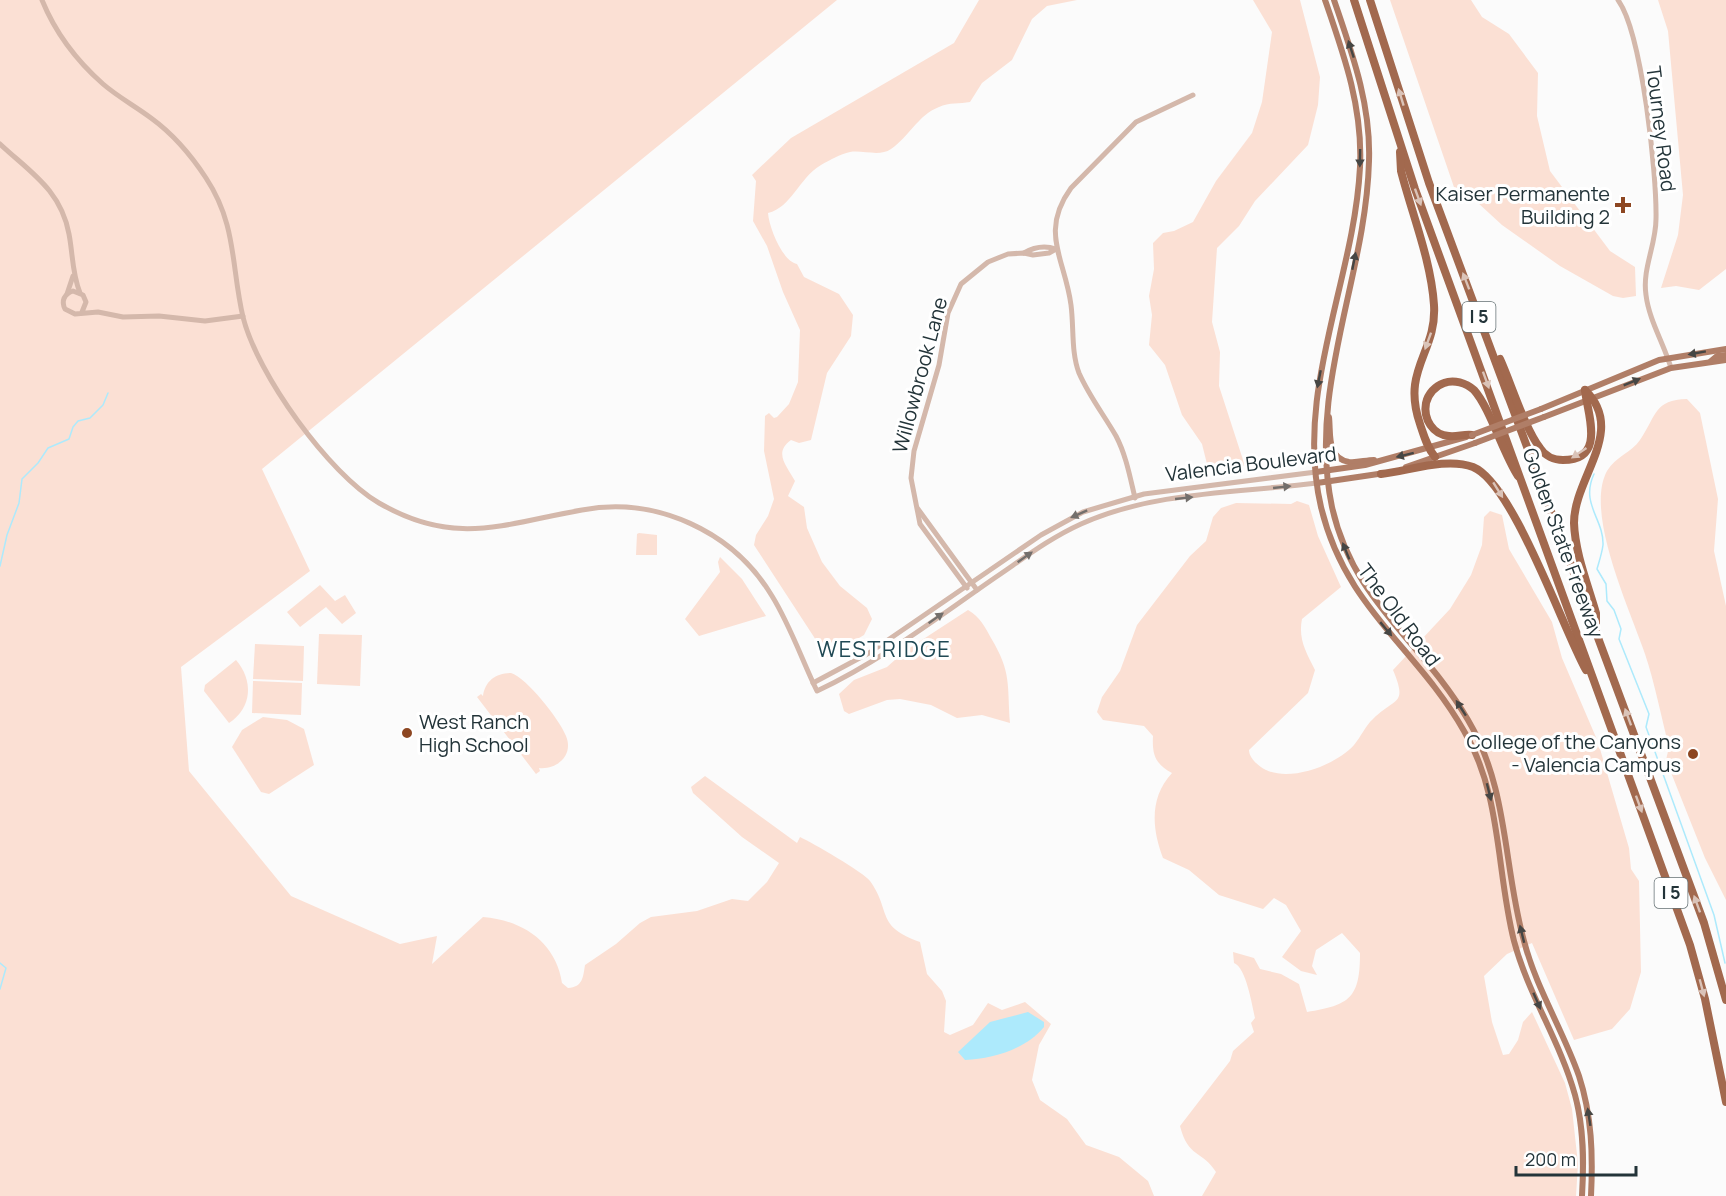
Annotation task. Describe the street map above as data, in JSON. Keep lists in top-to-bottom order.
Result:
{
  "streets": {
    "highway": ["I 5", "Golden State Freeway"],
    "main road": ["Valencia Boulevard", "The Old Road"],
    "street": ["Tourney Road", "Willowbrook Lane"]
  },
  "crossings": [
    ["Tourney Road", "Valencia Boulevard"],
    ["Willowbrook Lane", "Valencia Boulevard"],
    ["Valencia Boulevard", "The Old Road"]
  ],
  "districts": ["WESTRIDGE"],
  "places": {
    "health": ["Kaiser Permanente Building 2"],
    "other": ["West Ranch High School", "College of the Canyons - Valencia Campus"]
  },
  "scale_bar": "200 m"
}
